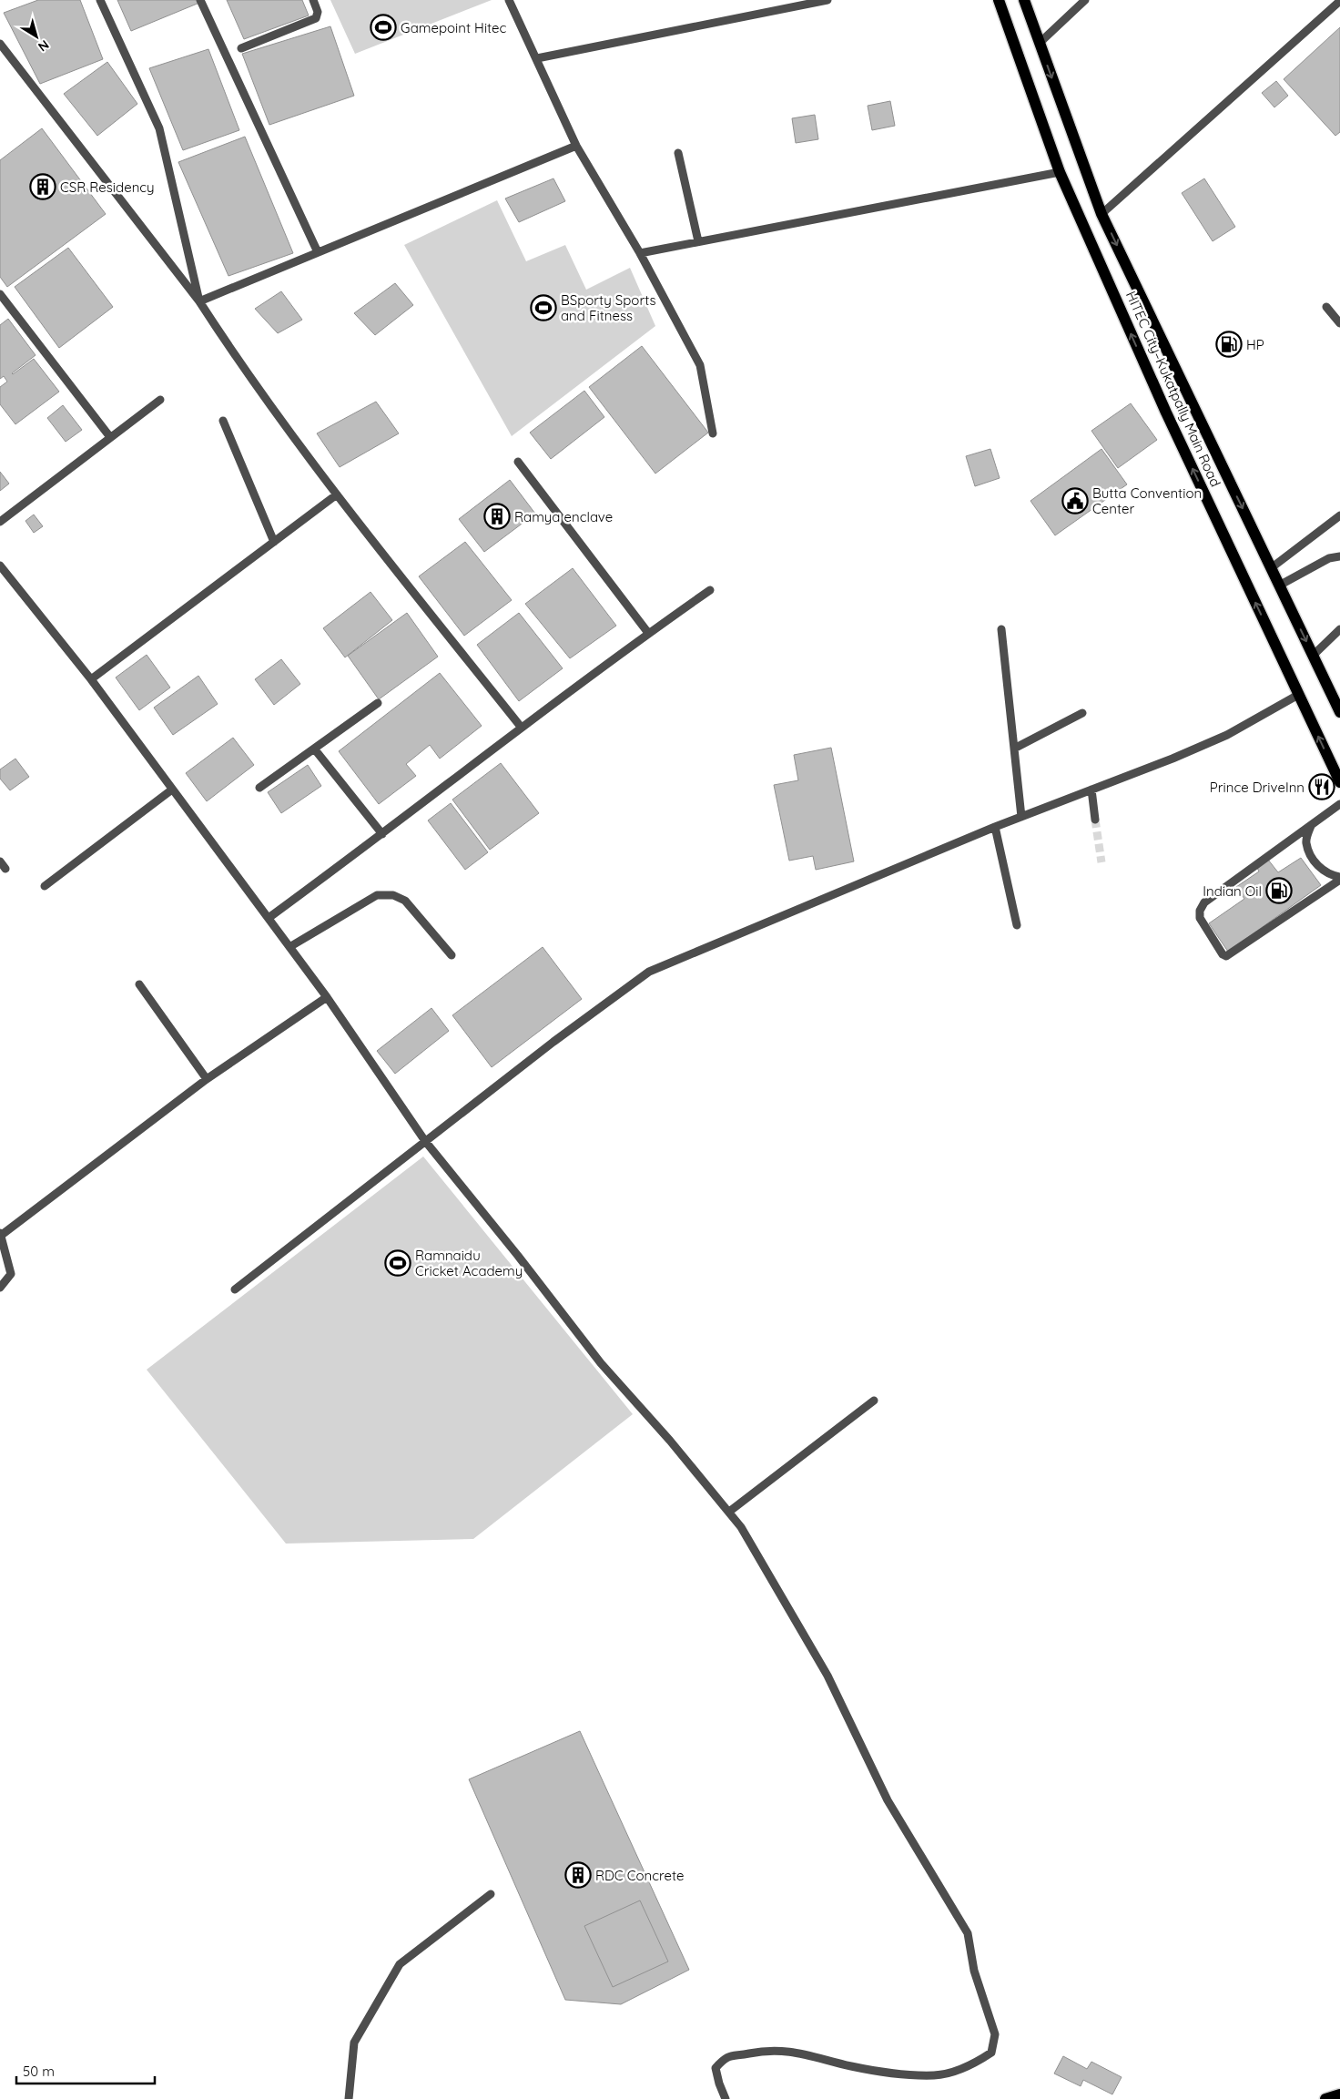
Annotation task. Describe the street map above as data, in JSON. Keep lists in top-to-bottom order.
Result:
{
  "streets": {
    "main road": ["HITEC City–Kukatpally Main Road"]
  },
  "places": {
    "sports": ["Gamepoint Hitec", "BSporty Sports and Fitness", "Ramnaidu Cricket Academy"],
    "building": ["CSR Residency", "Ramya enclave", "RDC Concrete"],
    "fuel station": ["HP", "Indian Oil"],
    "public building": ["Butta Convention Center"],
    "restaurant": ["Prince DriveInn"]
  },
  "scale_bar": "50 m",
  "north": "bottom right"
}
